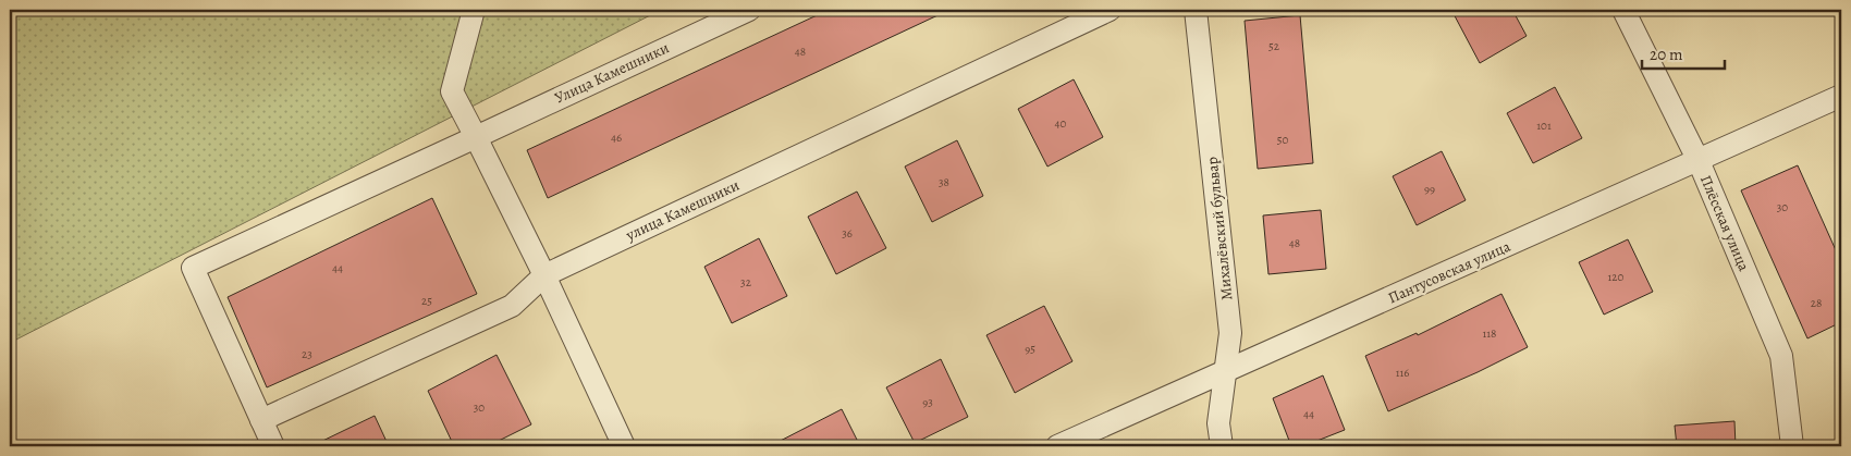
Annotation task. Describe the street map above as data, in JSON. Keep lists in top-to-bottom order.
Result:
{
  "streets": {
    "street": [
      "Улица Камешники",
      "улица Камешники",
      "Плёсская улица",
      "Михалёвский бульвар",
      "Пантусовская улица"
    ]
  },
  "crossings": [
    ["Улица Камешники", "улица Камешники"],
    ["Плёсская улица", "Пантусовская улица"],
    ["Михалёвский бульвар", "Пантусовская улица"]
  ],
  "house_numbers": [
    "52",
    "48",
    "40",
    "101",
    "46",
    "50",
    "38",
    "99",
    "30",
    "36",
    "48",
    "44",
    "120",
    "32",
    "25",
    "28",
    "118",
    "95",
    "23",
    "116",
    "93",
    "30",
    "44"
  ],
  "scale_bar": "20 m"
}
